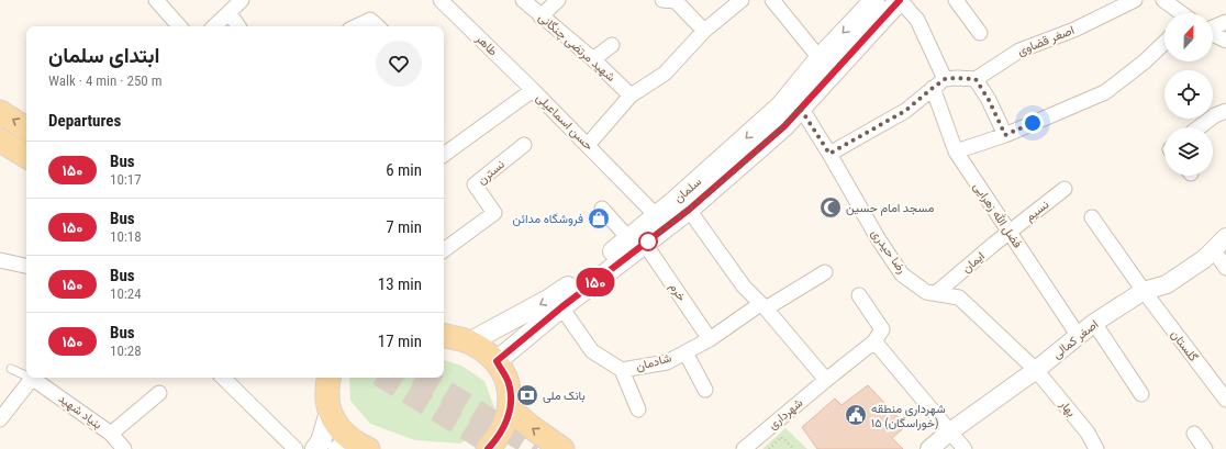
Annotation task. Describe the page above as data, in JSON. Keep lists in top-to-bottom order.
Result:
{
  "streets": {
    "main road": ["سلمان"],
    "street": [
      "اصغر قضاوی",
      "طاهر",
      "شهید مرتضی چنگانی",
      "حسن اسماعیلی",
      "نسترن",
      "نسیم",
      "فضل الله زهرایی",
      "رضا حیدری",
      "ایمان",
      "خرم",
      "اصغر کمالی",
      "گلستان",
      "شادمان",
      "بهار",
      "بنیاد شهید",
      "شهرداری"
    ]
  },
  "crossings": [
    ["طاهر", "حسن اسماعیلی"],
    ["حسن اسماعیلی", "سلمان"],
    ["سلمان", "رضا حیدری"],
    ["سلمان", "خرم"],
    ["سلمان", "شادمان"],
    ["نسیم", "فضل الله زهرایی"],
    ["نسیم", "ایمان"],
    ["فضل الله زهرایی", "ایمان"],
    ["فضل الله زهرایی", "اصغر کمالی"],
    ["رضا حیدری", "ایمان"],
    ["رضا حیدری", "اصغر کمالی"],
    ["رضا حیدری", "بهار"],
    ["خرم", "شادمان"],
    ["اصغر کمالی", "گلستان"],
    ["اصغر کمالی", "بهار"]
  ],
  "places": {
    "mosque": ["مسجد امام حسین"],
    "shop": ["فروشگاه مدائن"],
    "bank": ["بانک ملی"],
    "public building": ["شهرداری منطقه ۱۵ (خوراسگان)"]
  },
  "lines": ["bus line ۱۵۰"],
  "north": "top",
  "page": {
    "on_map": "۱۵۰",
    "heading": [
      ["ابتدای سلمان", "Walk · 4 min · 250 m"],
      "Departures"
    ],
    "list": [
      {
        "mark": "۱۵۰",
        "name": "Bus",
        "note": "10:17",
        "value": "6 min"
      },
      {
        "mark": "۱۵۰",
        "name": "Bus",
        "note": "10:18",
        "value": "7 min"
      },
      {
        "mark": "۱۵۰",
        "name": "Bus",
        "note": "10:24",
        "value": "13 min"
      },
      {
        "mark": "۱۵۰",
        "name": "Bus",
        "note": "10:28",
        "value": "17 min"
      }
    ]
  }
}
